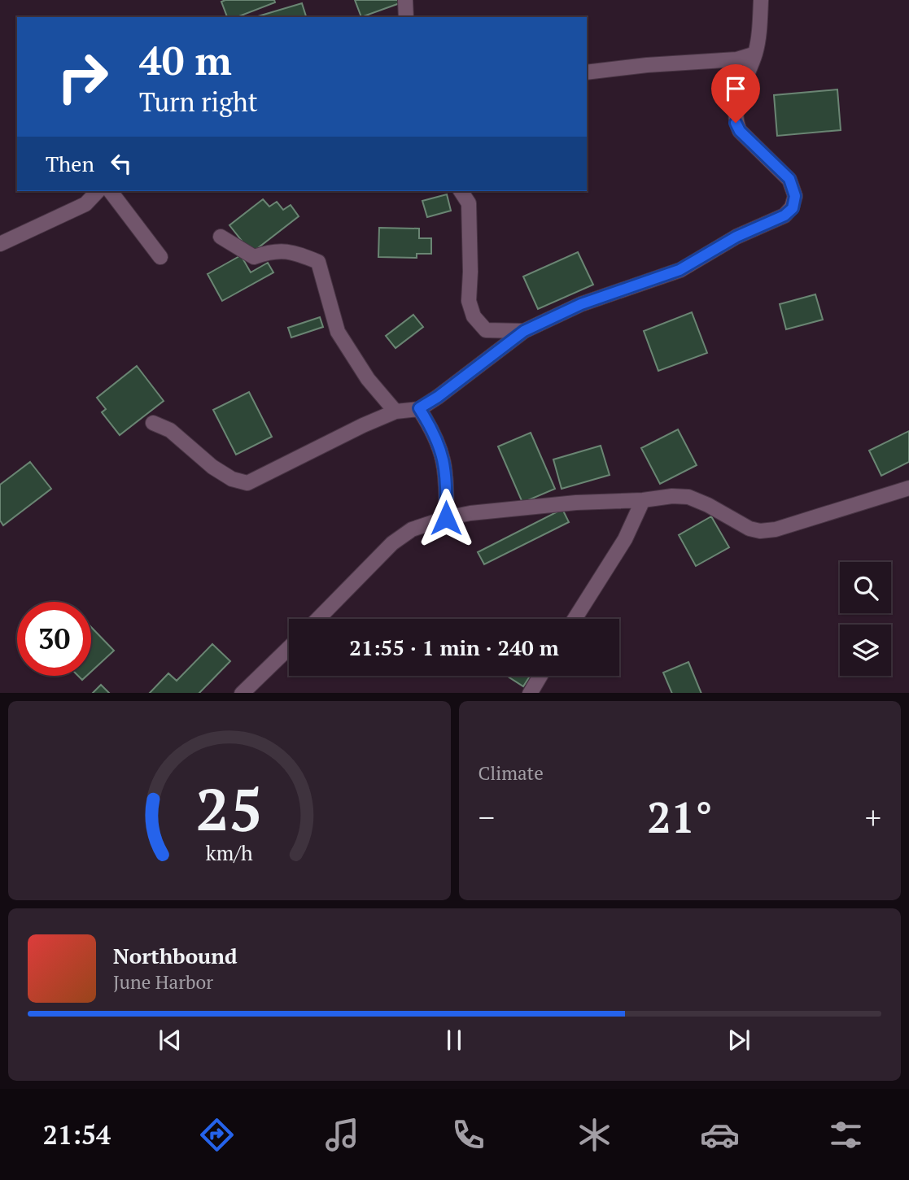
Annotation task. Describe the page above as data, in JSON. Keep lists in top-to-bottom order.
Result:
{
  "page": {
    "turn": ["40 m", "Turn right"],
    "then": "Then",
    "limit": "30",
    "trip": "21:55 · 1 min · 240 m",
    "tile": "Climate",
    "heat": ["−", "21°", "+"],
    "song": ["Northbound", "June Harbor"],
    "tabs": "21:54",
    "gauge": ["25", "km/h"]
  }
}
